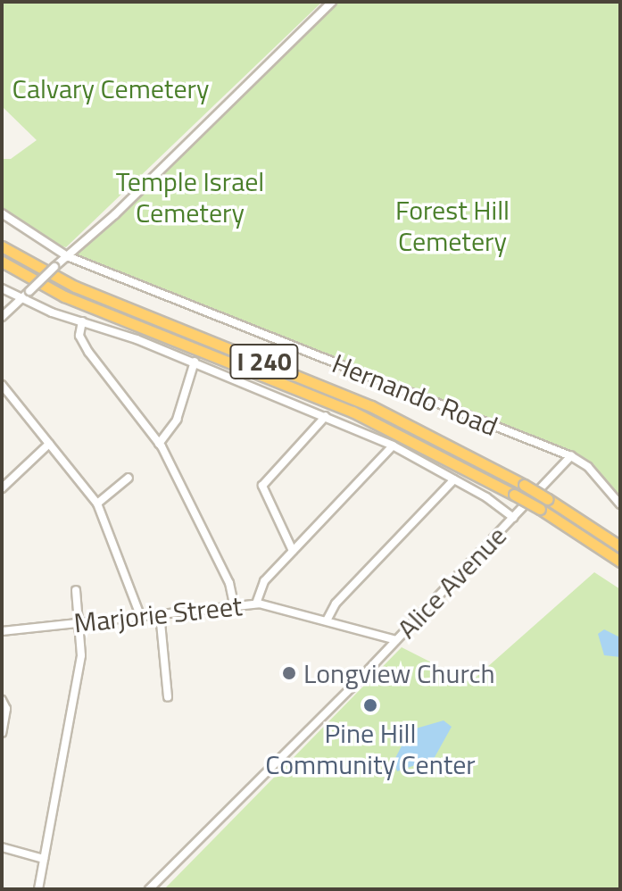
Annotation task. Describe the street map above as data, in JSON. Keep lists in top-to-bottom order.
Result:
{
  "streets": {
    "highway": ["I 240"],
    "street": ["Hernando Road", "Alice Avenue", "Marjorie Street"]
  },
  "crossings": [
    ["Hernando Road", "Alice Avenue"],
    ["Alice Avenue", "Marjorie Street"]
  ],
  "parks": ["Calvary Cemetery", "Temple Israel Cemetery", "Forest Hill Cemetery"],
  "places": ["Longview Church", "Pine Hill Community Center"]
}
